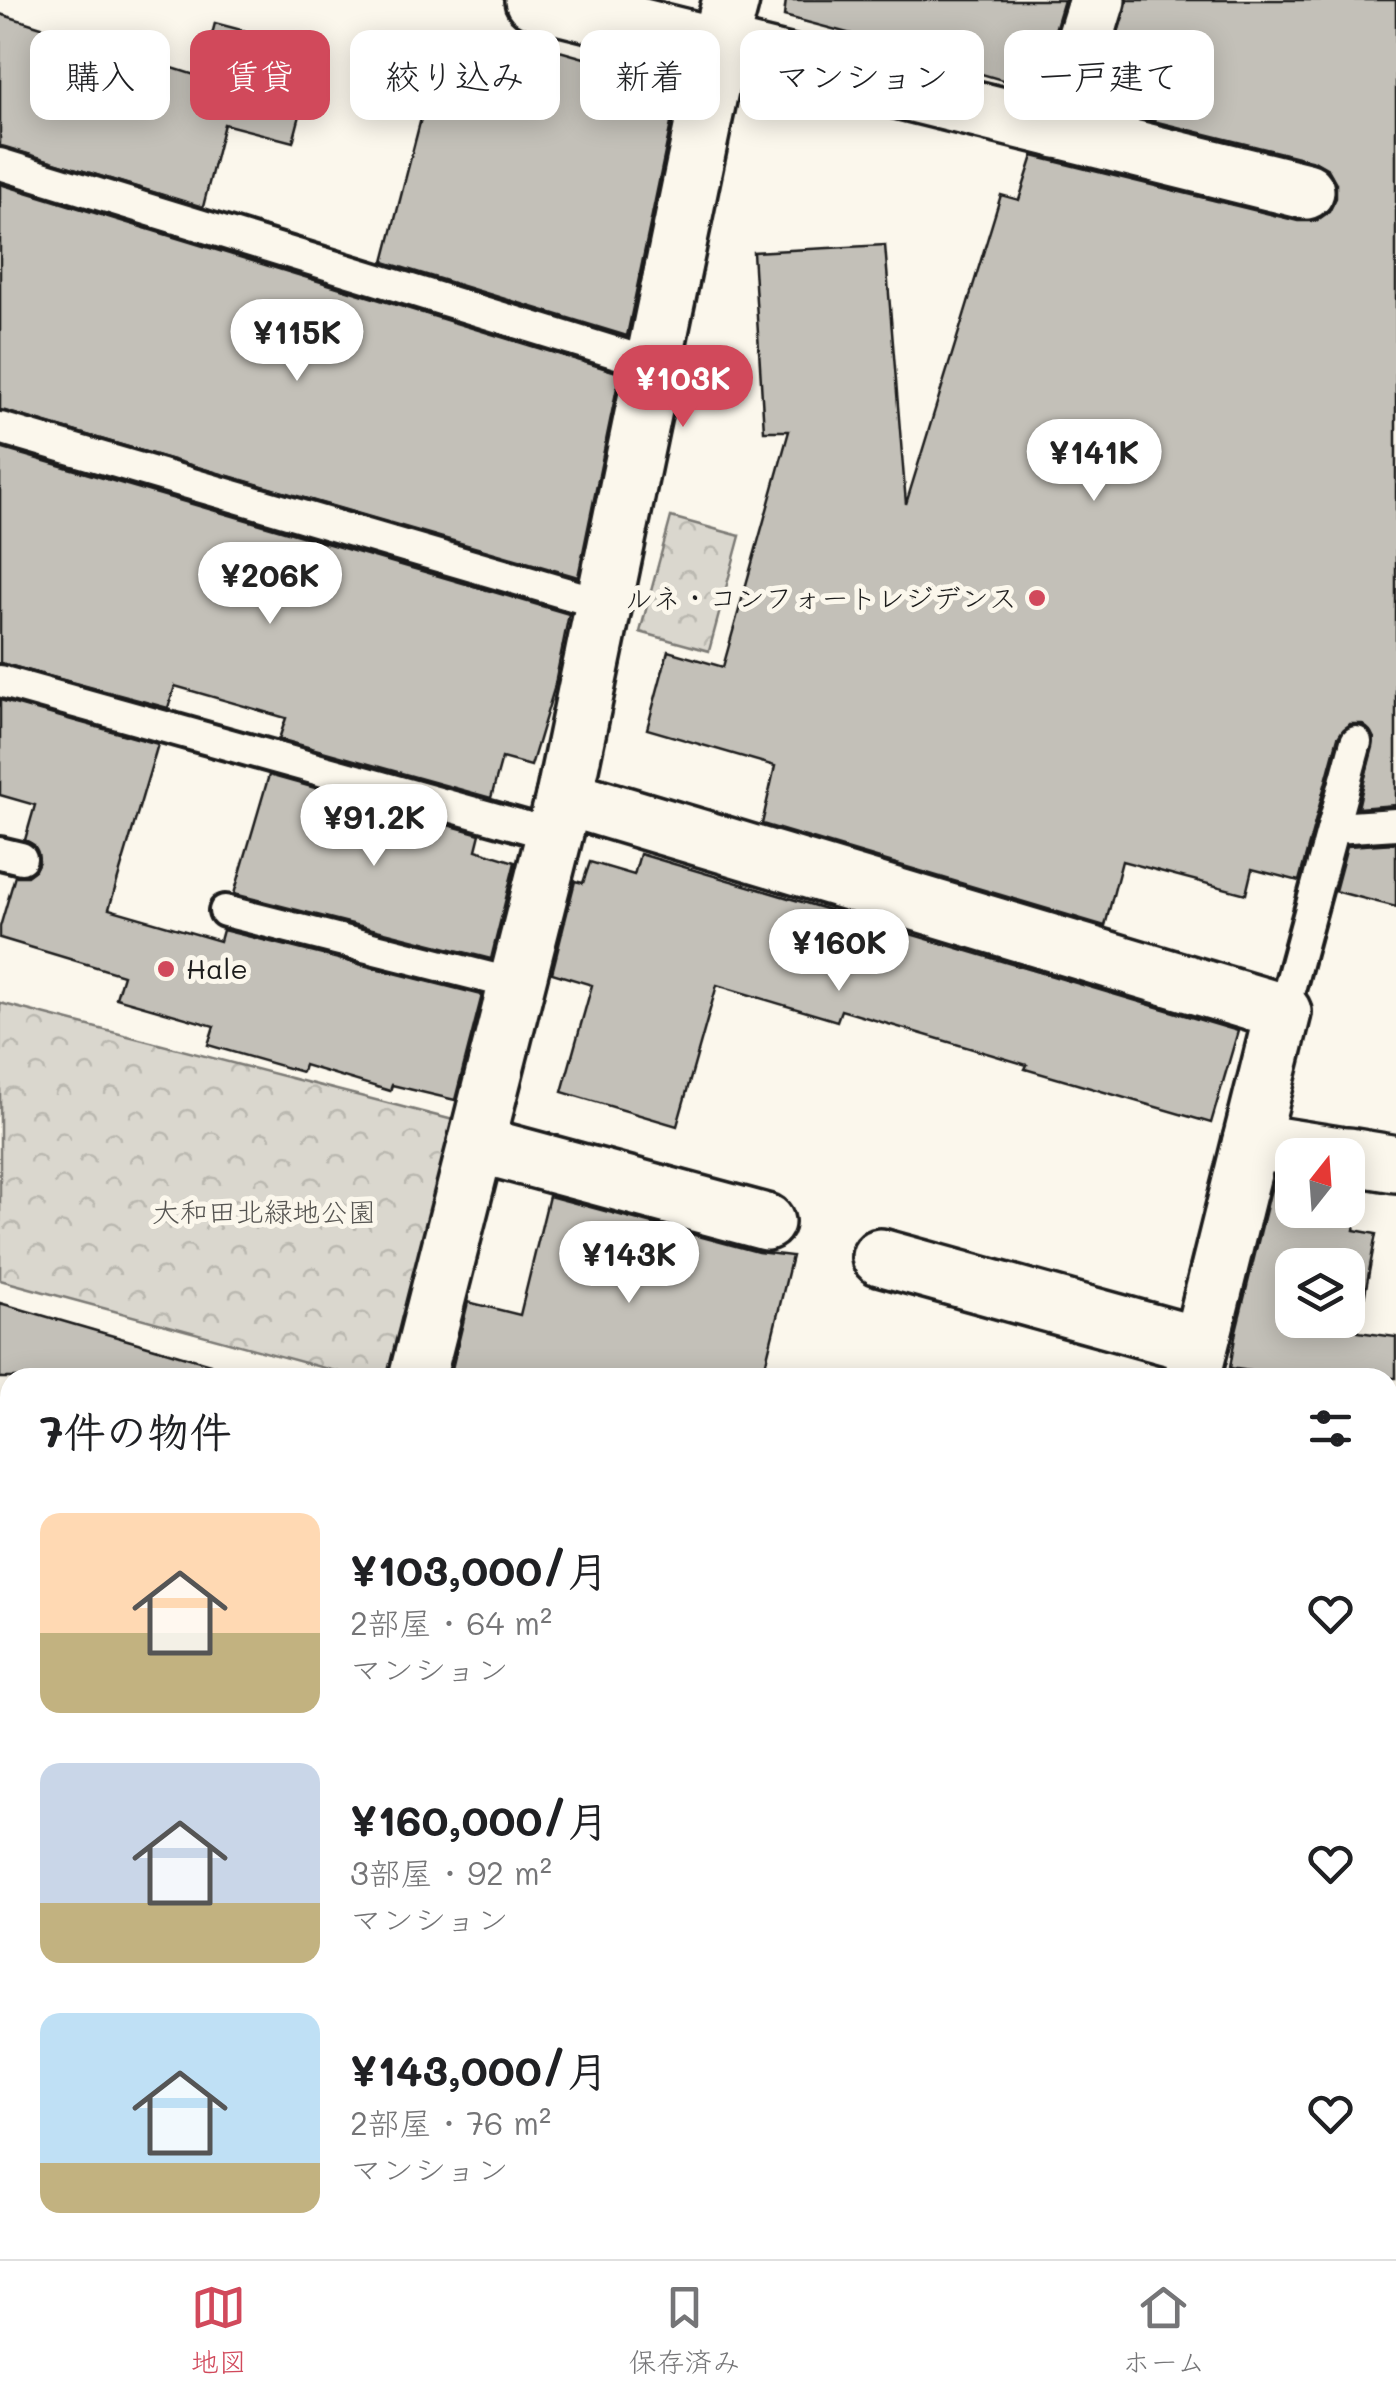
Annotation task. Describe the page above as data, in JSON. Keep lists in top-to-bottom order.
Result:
{
  "parks": ["大和田北緑地公園"],
  "places": ["ルネ・コンフォートレジデンス", "Hale"],
  "north": "top",
  "page": {
    "chip": [
      "購入",
      "賃貸",
      "絞り込み",
      "新着",
      "マンション",
      "一戸建て"
    ],
    "price": [
      "¥115K",
      "¥103K",
      "¥141K",
      "¥206K",
      "¥91.2K",
      "¥160K",
      "¥143K"
    ],
    "heading": "7件の物件",
    "list": [
      {
        "name": "¥103,000/月",
        "note": "2部屋 · 64 m² · マンション"
      },
      {
        "name": "¥160,000/月",
        "note": "3部屋 · 92 m² · マンション"
      },
      {
        "name": "¥143,000/月",
        "note": "2部屋 · 76 m² · マンション"
      }
    ],
    "tabs": ["地図", "保存済み", "ホーム"]
  }
}
